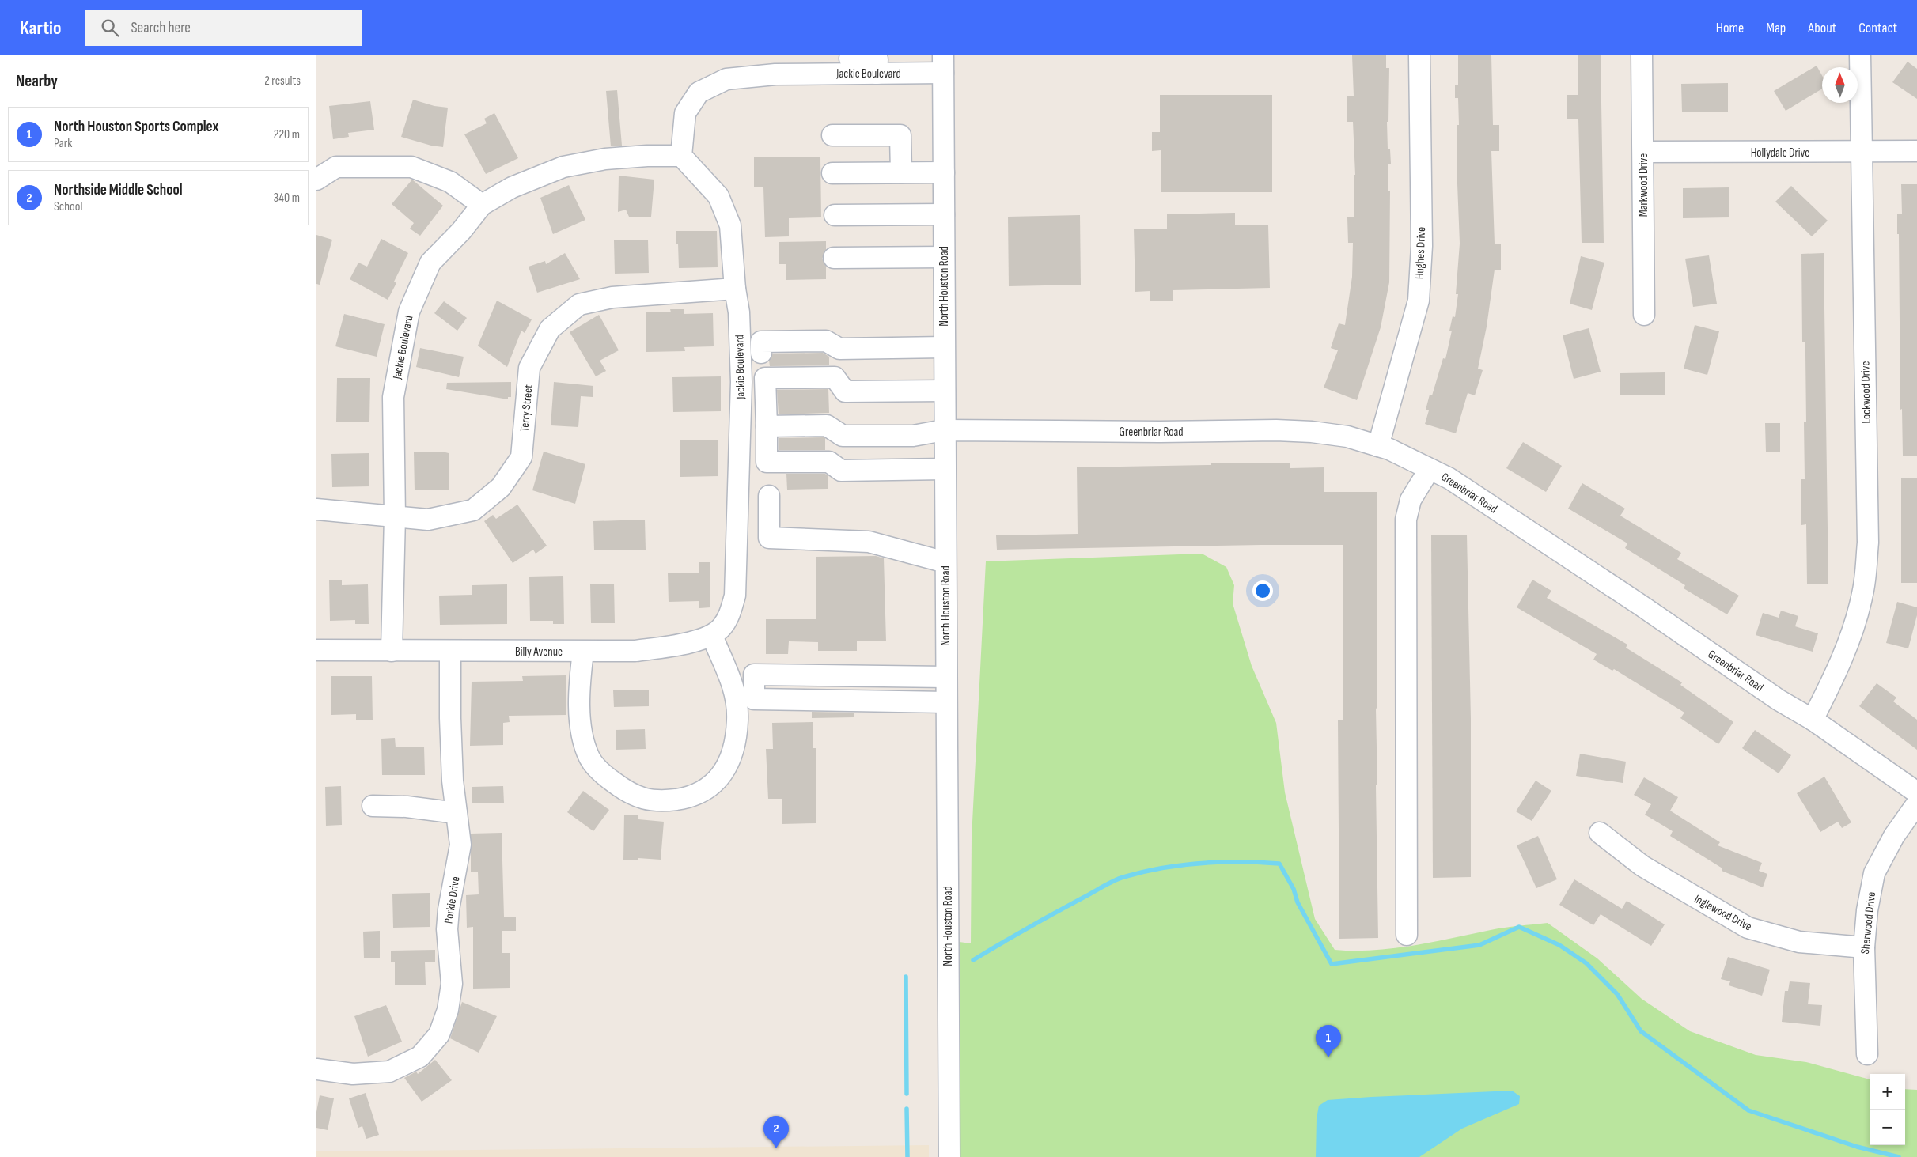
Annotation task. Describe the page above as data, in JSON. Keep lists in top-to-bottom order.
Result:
{
  "streets": {
    "street": [
      "Jackie Boulevard",
      "Hollydale Drive",
      "Markwood Drive",
      "Hughes Drive",
      "North Houston Road",
      "Lockwood Drive",
      "Terry Street",
      "Greenbriar Road",
      "Billy Avenue",
      "Porkie Drive",
      "Inglewood Drive",
      "Sherwood Drive"
    ]
  },
  "crossings": [
    ["Jackie Boulevard", "North Houston Road"],
    ["Jackie Boulevard", "Terry Street"],
    ["Jackie Boulevard", "Billy Avenue"],
    ["Hollydale Drive", "Markwood Drive"],
    ["Hollydale Drive", "Lockwood Drive"],
    ["Hughes Drive", "Greenbriar Road"],
    ["North Houston Road", "Greenbriar Road"],
    ["Lockwood Drive", "Greenbriar Road"],
    ["Billy Avenue", "Porkie Drive"],
    ["Inglewood Drive", "Sherwood Drive"]
  ],
  "north": "top",
  "page": {
    "header": "Kartio",
    "search": "Search here",
    "nav": [
      "Home",
      "Map",
      "About",
      "Contact"
    ],
    "heading": ["Nearby", "2 results"],
    "list": [
      {
        "mark": "1",
        "name": "North Houston Sports Complex",
        "note": "Park",
        "value": "220 m"
      },
      {
        "mark": "2",
        "name": "Northside Middle School",
        "note": "School",
        "value": "340 m"
      }
    ],
    "pins": ["1", "2"],
    "map_buttons": ["+", "−"]
  }
}
